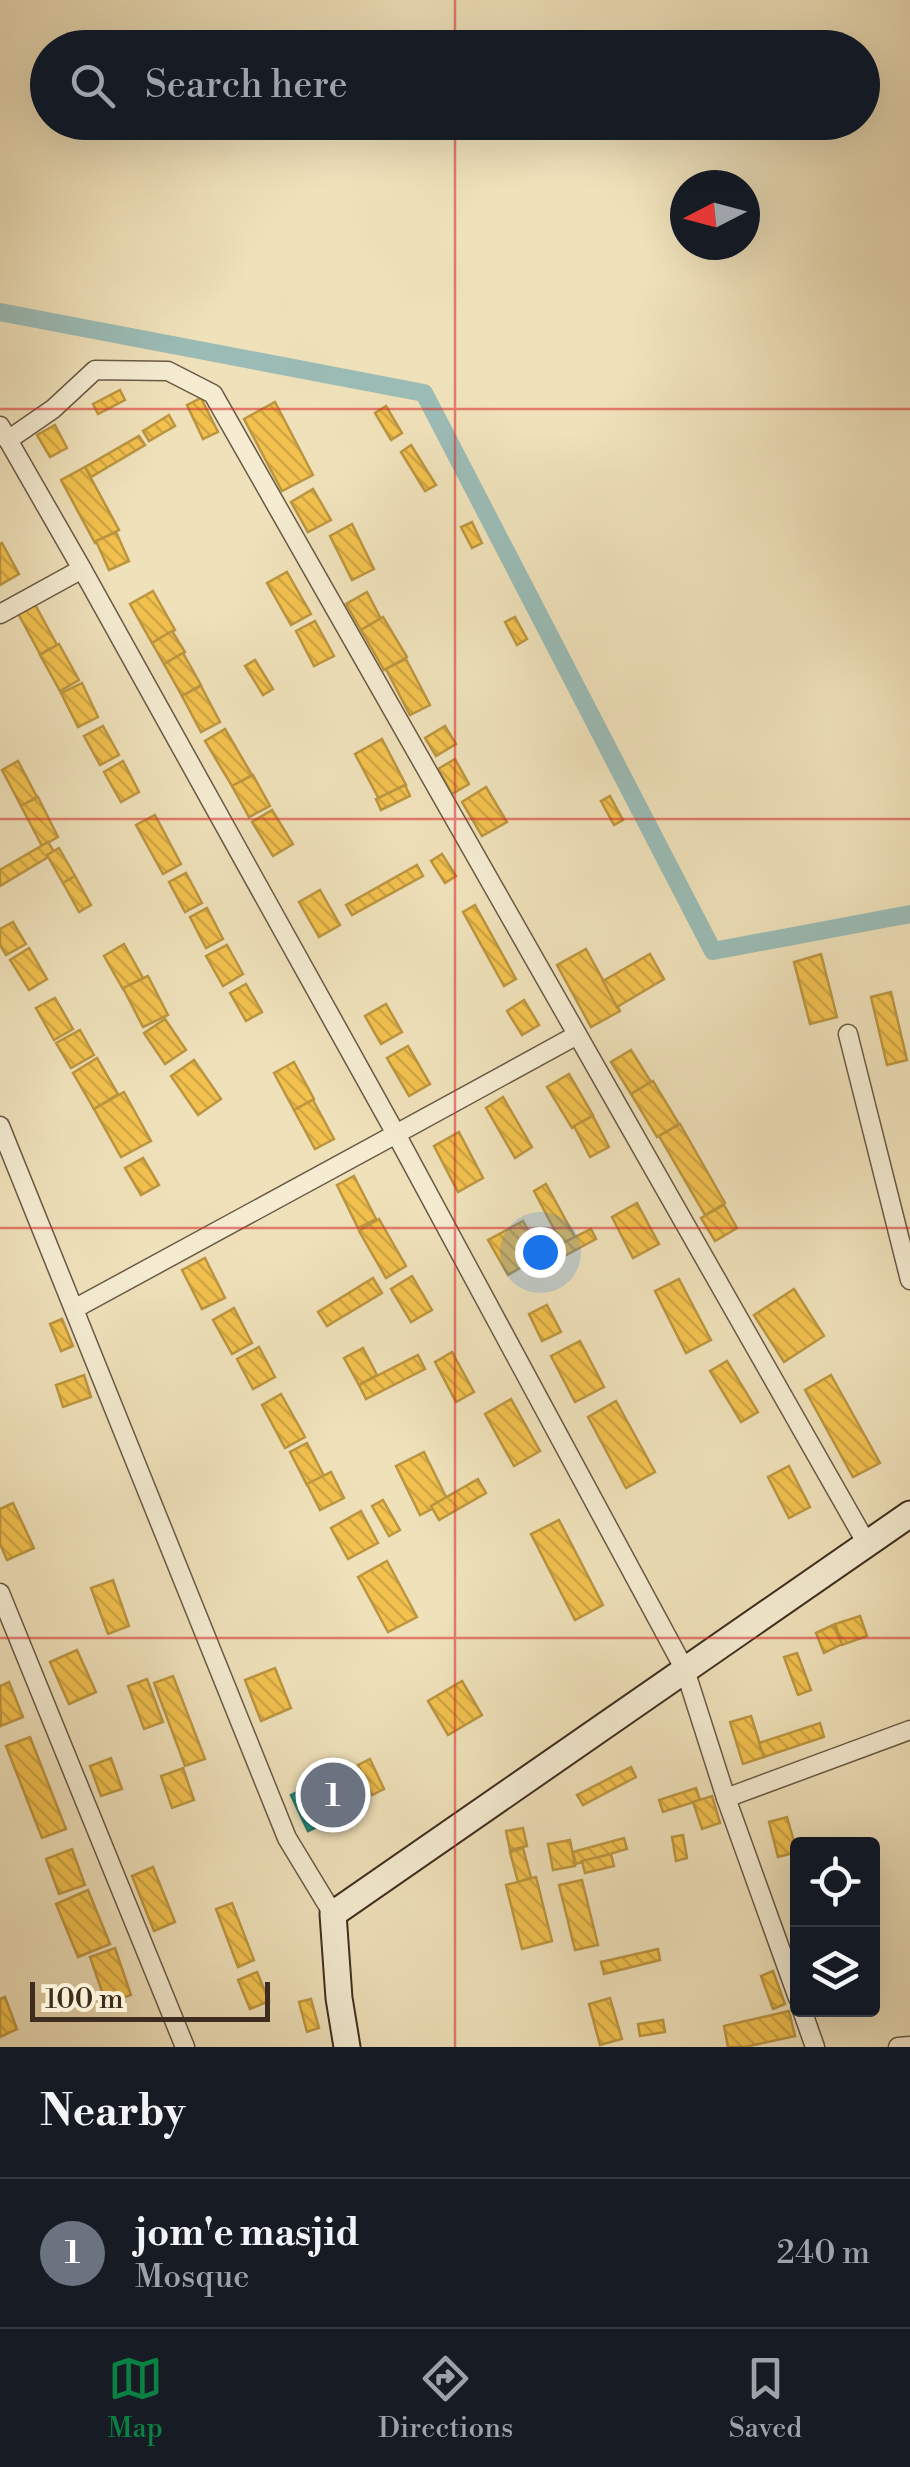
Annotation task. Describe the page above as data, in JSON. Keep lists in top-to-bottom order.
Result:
{
  "scale_bar": "100 m",
  "north": "left",
  "page": {
    "search": "Search here",
    "pins": "1",
    "scale": "100 m",
    "heading": "Nearby",
    "list": [
      {
        "mark": "1",
        "name": "jom'e masjid",
        "note": "Mosque",
        "value": "240 m"
      }
    ],
    "nav": ["Map", "Directions", "Saved"]
  }
}
